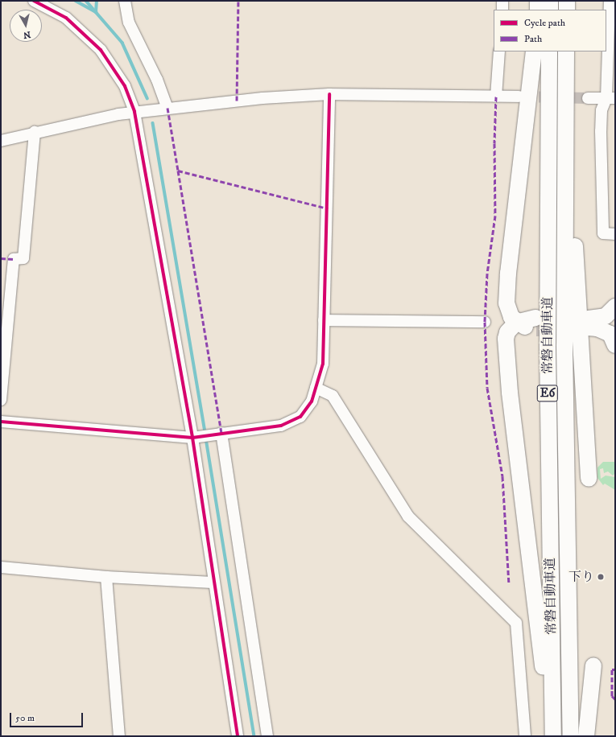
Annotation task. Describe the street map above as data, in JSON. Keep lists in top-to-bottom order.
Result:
{
  "streets": {
    "highway": ["常磐自動車道", "E6"]
  },
  "places": ["下り"],
  "legend": ["Cycle path", "Path"],
  "scale_bar": "50 m",
  "north": "bottom"
}
